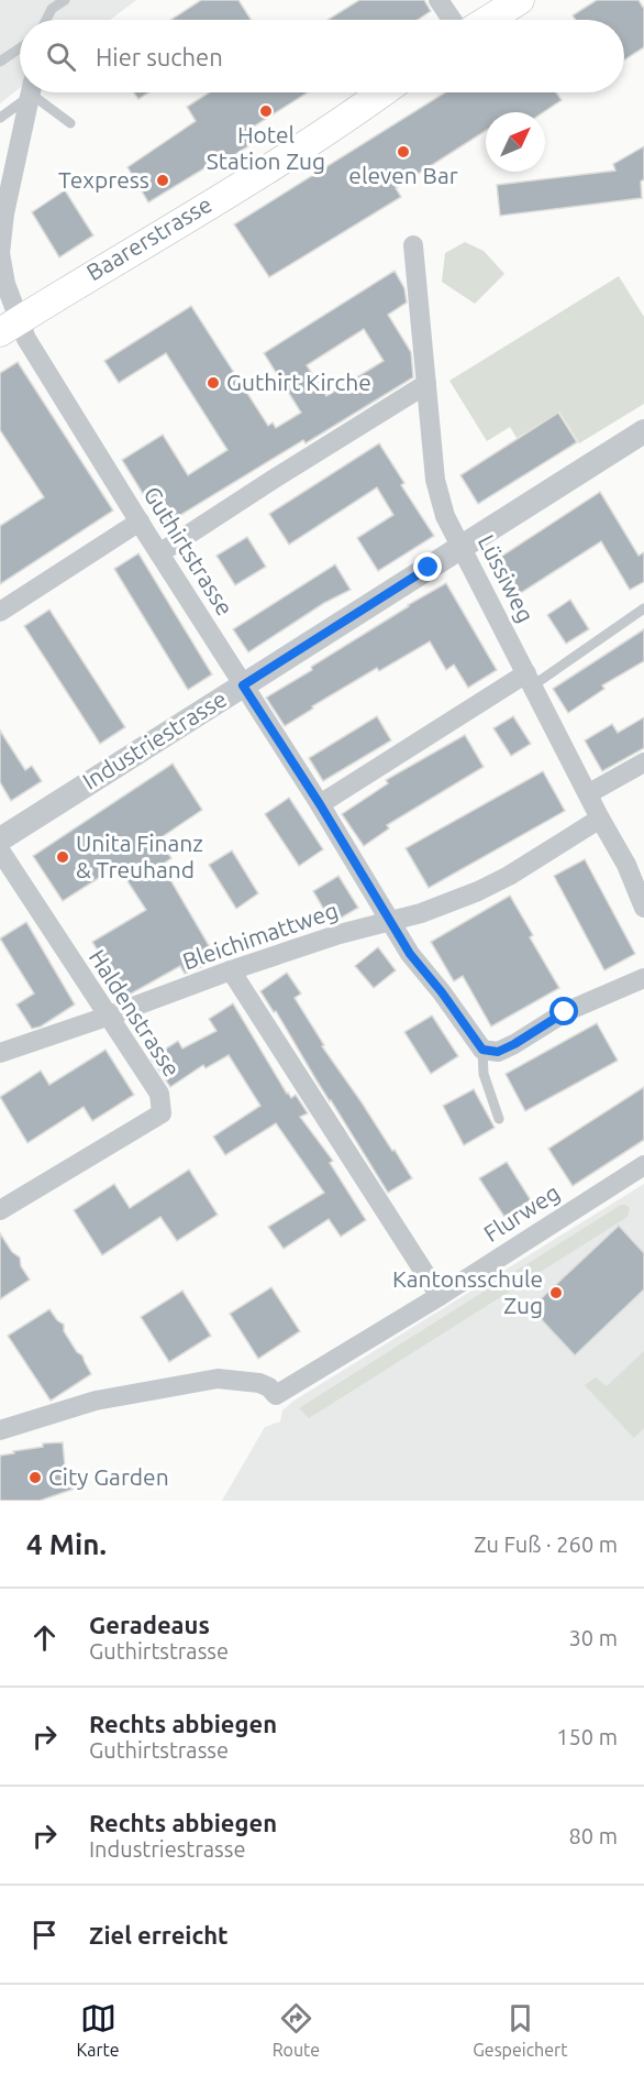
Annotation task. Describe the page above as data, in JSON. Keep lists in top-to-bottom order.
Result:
{
  "streets": {
    "main road": ["Baarerstrasse"],
    "street": [
      "Guthirtstrasse",
      "Lüssiweg",
      "Industriestrasse",
      "Bleichimattweg",
      "Haldenstrasse",
      "Flurweg"
    ]
  },
  "crossings": [
    ["Baarerstrasse", "Guthirtstrasse"],
    ["Guthirtstrasse", "Industriestrasse"],
    ["Guthirtstrasse", "Bleichimattweg"],
    ["Lüssiweg", "Industriestrasse"],
    ["Lüssiweg", "Bleichimattweg"],
    ["Bleichimattweg", "Haldenstrasse"]
  ],
  "places": [
    "Hotel Station Zug",
    "eleven Bar",
    "Texpress",
    "Guthirt Kirche",
    "Unita Finanz & Treuhand",
    "Kantonsschule Zug",
    "City Garden"
  ],
  "north": "top right",
  "page": {
    "search": "Hier suchen",
    "heading": ["4 Min.", "Zu Fuß · 260 m"],
    "list": [
      ["Geradeaus", "Guthirtstrasse", "30 m"],
      ["Rechts abbiegen", "Guthirtstrasse", "150 m"],
      ["Rechts abbiegen", "Industriestrasse", "80 m"],
      "Ziel erreicht"
    ],
    "nav": ["Karte", "Route", "Gespeichert"]
  }
}
